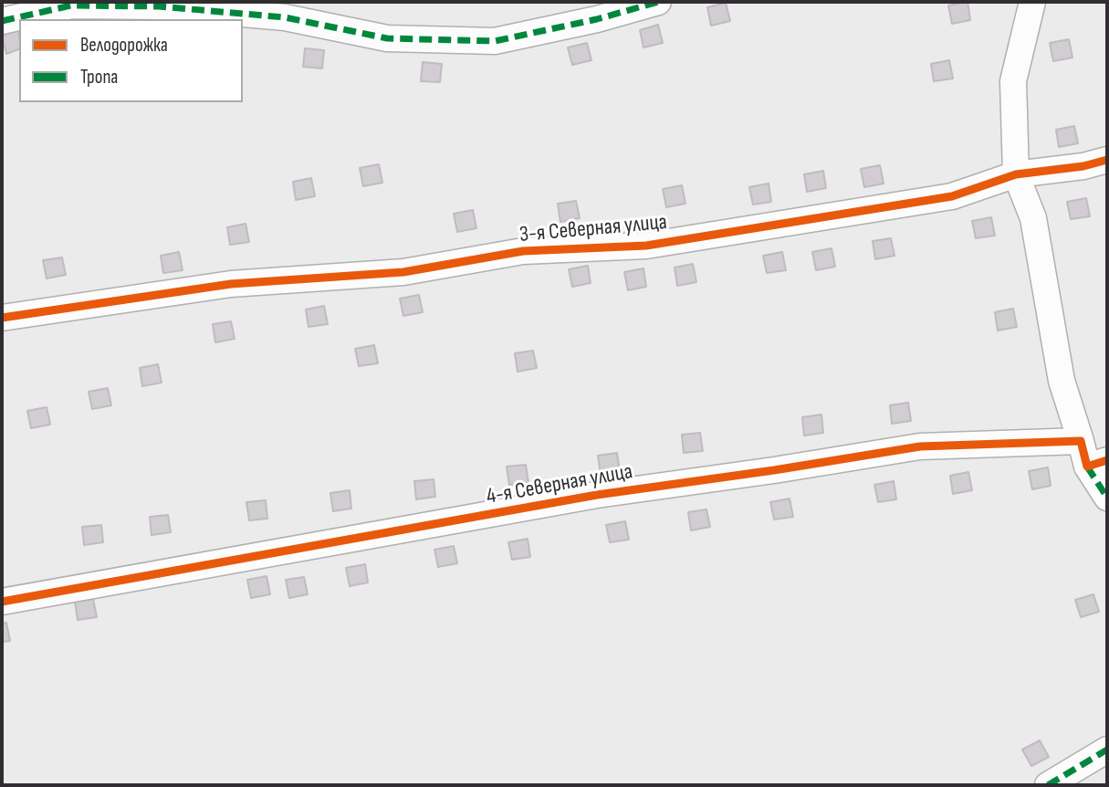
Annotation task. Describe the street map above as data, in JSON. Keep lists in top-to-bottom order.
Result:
{
  "streets": {
    "street": ["3-я Северная улица", "4-я Северная улица"]
  },
  "legend": ["Велодорожка", "Тропа"]
}
